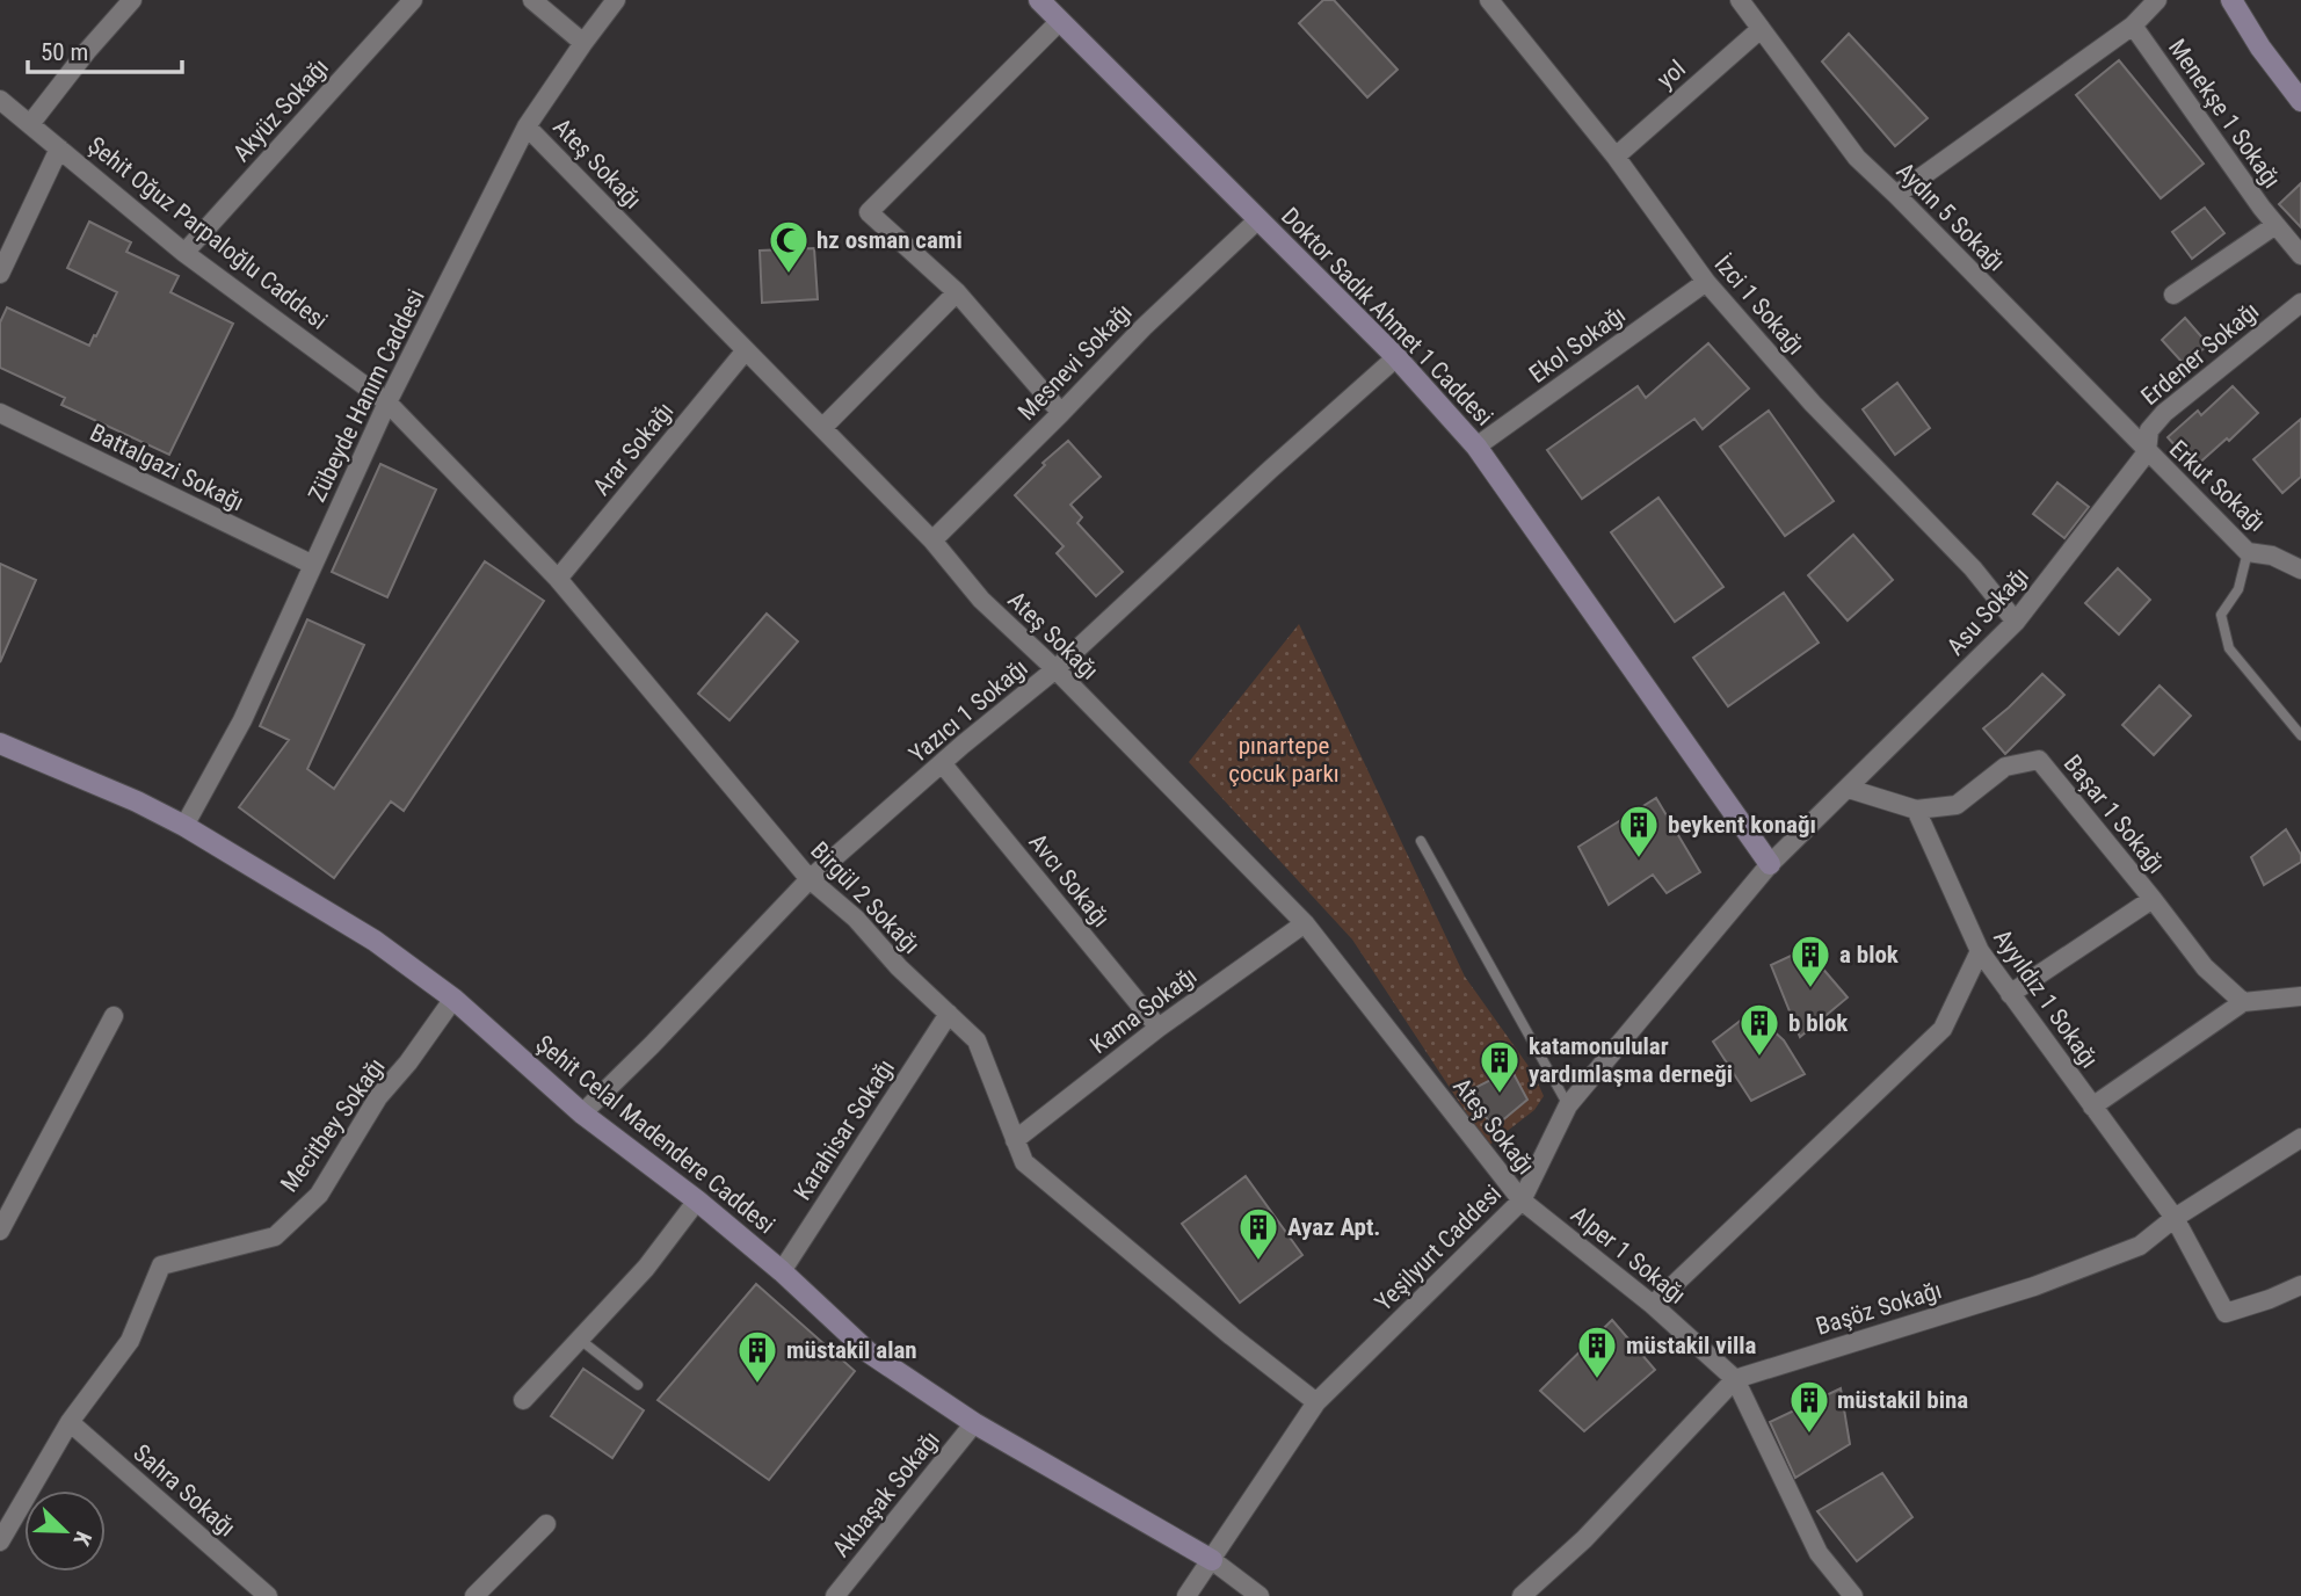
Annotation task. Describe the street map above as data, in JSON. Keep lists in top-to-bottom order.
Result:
{
  "streets": {
    "street": [
      "yol",
      "Akyüz Sokağı",
      "Menekşe 1 Sokağı",
      "Ateş Sokağı",
      "Aydın 5 Sokağı",
      "Şehit Oğuz Parpaloğlu Caddesi",
      "İzci 1 Sokağı",
      "Doktor Sadık Ahmet 1 Caddesi",
      "Ekol Sokağı",
      "Erdener Sokağı",
      "Mesnevi Sokağı",
      "Zübeyde Hanım Caddesi",
      "Arar Sokağı",
      "Battalgazi Sokağı",
      "Erkut Sokağı",
      "Asu Sokağı",
      "Yazıcı 1 Sokağı",
      "Başar 1 Sokağı",
      "Avcı Sokağı",
      "Birgül 2 Sokağı",
      "Ayyıldız 1 Sokağı",
      "Kama Sokağı",
      "Mecitbey Sokağı",
      "Karahisar Sokağı",
      "Şehit Celal Madendere Caddesi",
      "Yeşilyurt Caddesi",
      "Alper 1 Sokağı",
      "Başöz Sokağı",
      "Sahra Sokağı",
      "Akbaşak Sokağı"
    ]
  },
  "crossings": [
    ["yol", "Aydın 5 Sokağı"],
    ["yol", "İzci 1 Sokağı"],
    ["Akyüz Sokağı", "Şehit Oğuz Parpaloğlu Caddesi"],
    ["Ateş Sokağı", "Mesnevi Sokağı"],
    ["Ateş Sokağı", "Zübeyde Hanım Caddesi"],
    ["Ateş Sokağı", "Arar Sokağı"],
    ["Ateş Sokağı", "Yazıcı 1 Sokağı"],
    ["Ateş Sokağı", "Kama Sokağı"],
    ["Ateş Sokağı", "Yeşilyurt Caddesi"],
    ["Ateş Sokağı", "Alper 1 Sokağı"],
    ["Aydın 5 Sokağı", "Erdener Sokağı"],
    ["Aydın 5 Sokağı", "Erkut Sokağı"],
    ["Aydın 5 Sokağı", "Asu Sokağı"],
    ["Şehit Oğuz Parpaloğlu Caddesi", "Zübeyde Hanım Caddesi"],
    ["Şehit Oğuz Parpaloğlu Caddesi", "Birgül 2 Sokağı"],
    ["İzci 1 Sokağı", "Ekol Sokağı"],
    ["İzci 1 Sokağı", "Asu Sokağı"],
    ["Doktor Sadık Ahmet 1 Caddesi", "Ekol Sokağı"],
    ["Doktor Sadık Ahmet 1 Caddesi", "Mesnevi Sokağı"],
    ["Doktor Sadık Ahmet 1 Caddesi", "Yazıcı 1 Sokağı"],
    ["Doktor Sadık Ahmet 1 Caddesi", "Yeşilyurt Caddesi"],
    ["Erdener Sokağı", "Erkut Sokağı"],
    ["Erdener Sokağı", "Asu Sokağı"],
    ["Zübeyde Hanım Caddesi", "Battalgazi Sokağı"],
    ["Zübeyde Hanım Caddesi", "Birgül 2 Sokağı"],
    ["Zübeyde Hanım Caddesi", "Şehit Celal Madendere Caddesi"],
    ["Arar Sokağı", "Birgül 2 Sokağı"],
    ["Erkut Sokağı", "Asu Sokağı"],
    ["Asu Sokağı", "Yeşilyurt Caddesi"],
    ["Yazıcı 1 Sokağı", "Avcı Sokağı"],
    ["Yazıcı 1 Sokağı", "Birgül 2 Sokağı"],
    ["Yazıcı 1 Sokağı", "Şehit Celal Madendere Caddesi"],
    ["Başar 1 Sokağı", "Ayyıldız 1 Sokağı"],
    ["Avcı Sokağı", "Kama Sokağı"],
    ["Birgül 2 Sokağı", "Kama Sokağı"],
    ["Birgül 2 Sokağı", "Karahisar Sokağı"],
    ["Birgül 2 Sokağı", "Yeşilyurt Caddesi"],
    ["Ayyıldız 1 Sokağı", "Başöz Sokağı"],
    ["Mecitbey Sokağı", "Şehit Celal Madendere Caddesi"],
    ["Mecitbey Sokağı", "Sahra Sokağı"],
    ["Karahisar Sokağı", "Şehit Celal Madendere Caddesi"],
    ["Şehit Celal Madendere Caddesi", "Yeşilyurt Caddesi"],
    ["Şehit Celal Madendere Caddesi", "Akbaşak Sokağı"],
    ["Yeşilyurt Caddesi", "Alper 1 Sokağı"],
    ["Alper 1 Sokağı", "Başöz Sokağı"]
  ],
  "parks": ["pınartepe çocuk parkı"],
  "places": {
    "mosque": ["hz osman cami"],
    "building": [
      "beykent konağı",
      "a blok",
      "b blok",
      "katamonulular yardımlaşma derneği",
      "Ayaz Apt.",
      "müstakil villa",
      "müstakil alan",
      "müstakil bina"
    ]
  },
  "scale_bar": "50 m",
  "north": "bottom right"
}
